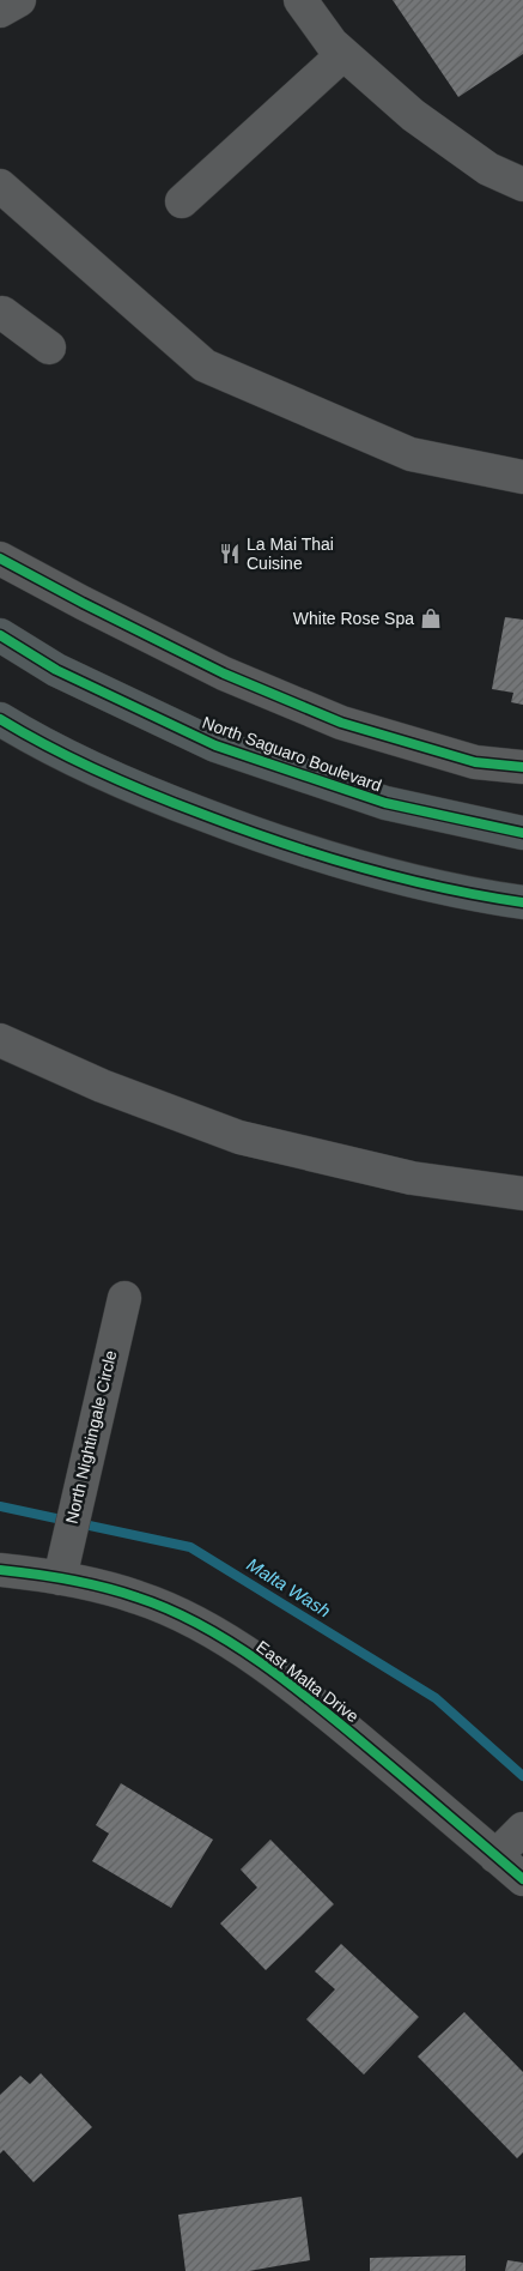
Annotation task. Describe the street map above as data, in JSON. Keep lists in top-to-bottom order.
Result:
{
  "streets": {
    "main road": ["North Saguaro Boulevard"],
    "street": ["North Nightingale Circle", "East Malta Drive"]
  },
  "crossings": [
    ["North Nightingale Circle", "East Malta Drive"]
  ],
  "water": ["Malta Wash"],
  "places": {
    "restaurant": ["La Mai Thai Cuisine"],
    "shop": ["White Rose Spa"]
  }
}
